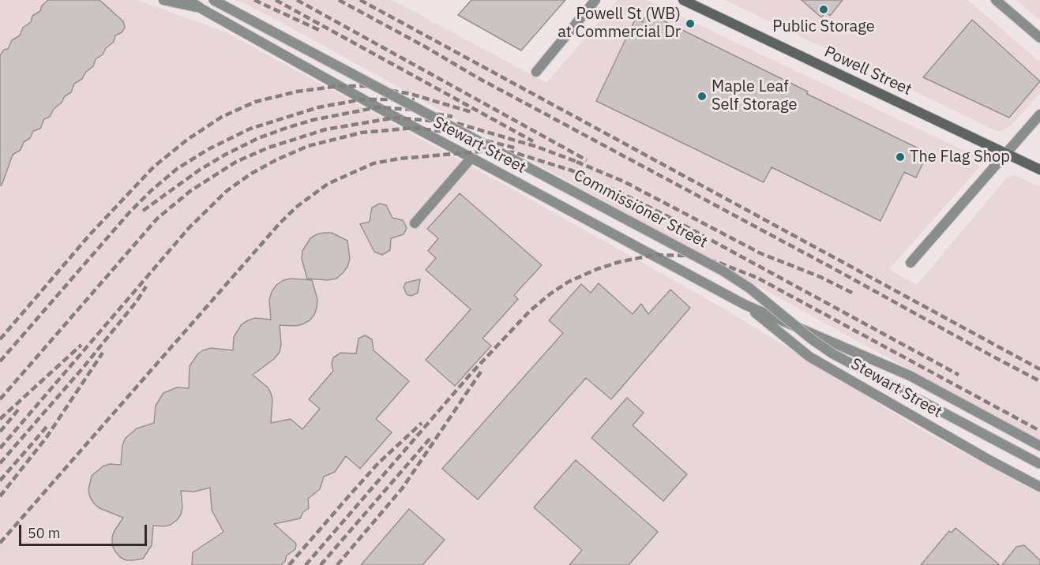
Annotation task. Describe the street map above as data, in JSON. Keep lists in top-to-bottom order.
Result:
{
  "streets": {
    "main road": ["Powell Street"],
    "street": ["Stewart Street", "Commissioner Street"]
  },
  "places": [
    "Public Storage",
    "Powell St (WB) at Commercial Dr",
    "Maple Leaf Self Storage",
    "The Flag Shop"
  ],
  "scale_bar": "50 m"
}
